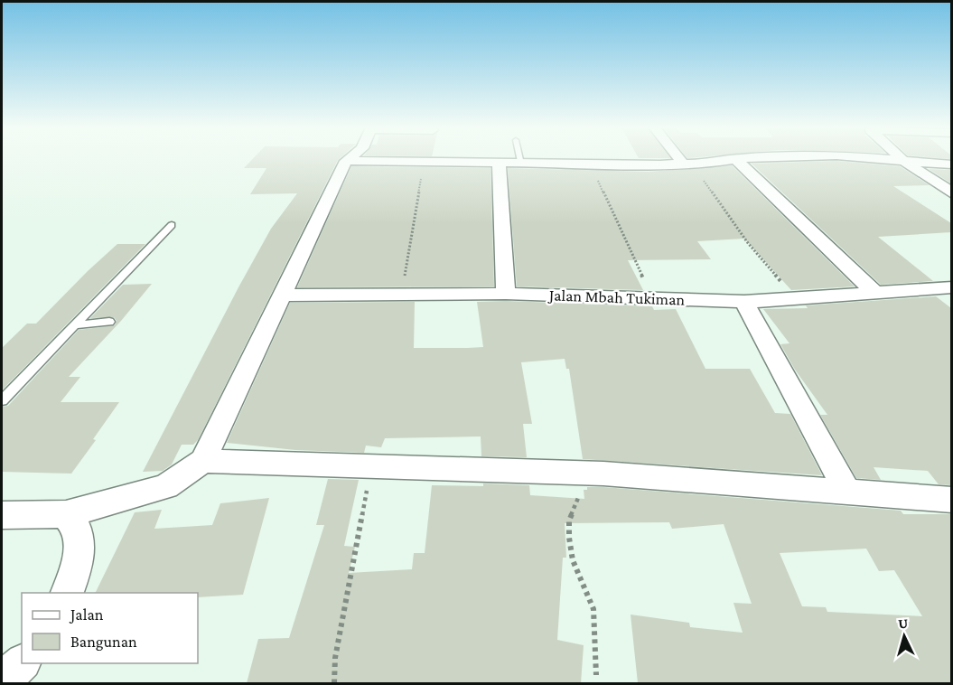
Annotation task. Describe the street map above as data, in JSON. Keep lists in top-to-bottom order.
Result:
{
  "streets": {
    "street": ["Jalan Mbah Tukiman"]
  },
  "legend": ["Jalan", "Bangunan"],
  "north": "top"
}
